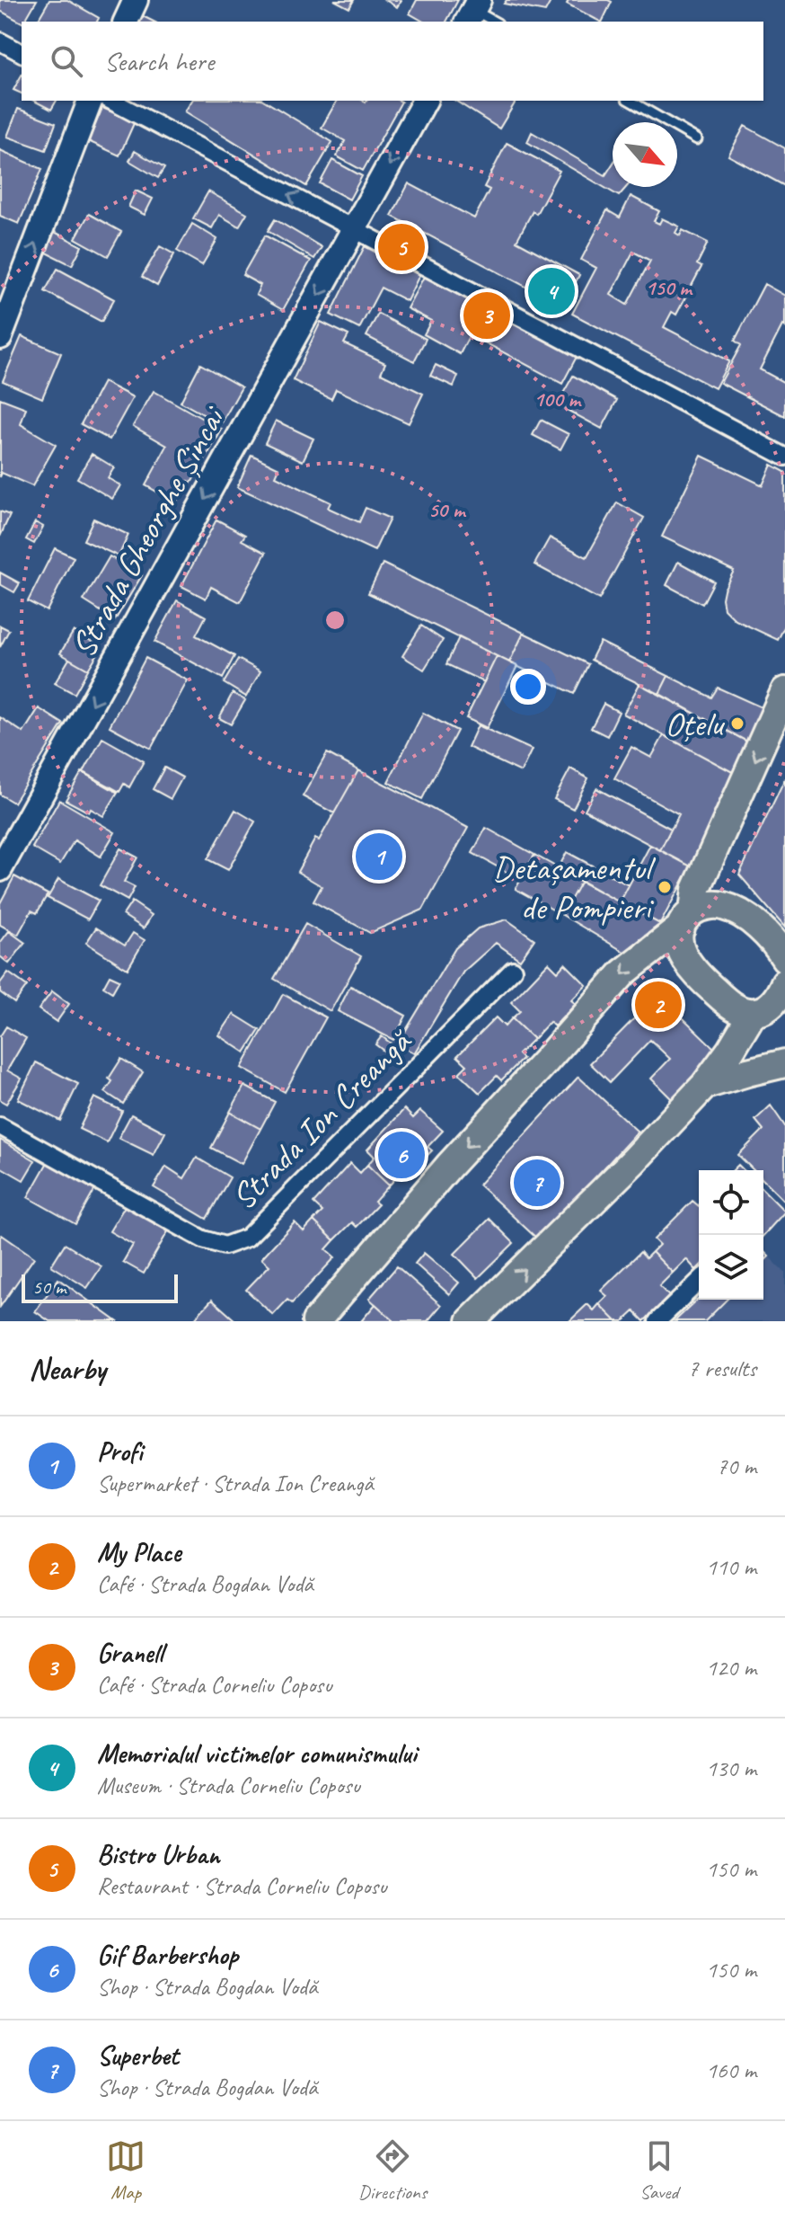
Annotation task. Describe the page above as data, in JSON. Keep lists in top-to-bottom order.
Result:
{
  "streets": {
    "main road": ["Strada Gheorghe Șincai"],
    "street": ["Strada Ion Creangă"]
  },
  "one_way": ["Strada Gheorghe Șincai"],
  "places": ["Oțelu", "Detașamentul de Pompieri"],
  "scale_bar": "50 m",
  "north": "bottom right",
  "page": {
    "search": "Search here",
    "pins": [
      "5",
      "4",
      "3",
      "1",
      "2",
      "6",
      "7"
    ],
    "scale": "50 m",
    "heading": ["Nearby", "7 results"],
    "list": [
      {
        "mark": "1",
        "name": "Profi",
        "note": "Supermarket · Strada Ion Creangă",
        "value": "70 m"
      },
      {
        "mark": "2",
        "name": "My Place",
        "note": "Café · Strada Bogdan Vodă",
        "value": "110 m"
      },
      {
        "mark": "3",
        "name": "Granell",
        "note": "Café · Strada Corneliu Coposu",
        "value": "120 m"
      },
      {
        "mark": "4",
        "name": "Memorialul victimelor comunismului",
        "note": "Museum · Strada Corneliu Coposu",
        "value": "130 m"
      },
      {
        "mark": "5",
        "name": "Bistro Urban",
        "note": "Restaurant · Strada Corneliu Coposu",
        "value": "150 m"
      },
      {
        "mark": "6",
        "name": "Gif Barbershop",
        "note": "Shop · Strada Bogdan Vodă",
        "value": "150 m"
      },
      {
        "mark": "7",
        "name": "Superbet",
        "note": "Shop · Strada Bogdan Vodă",
        "value": "160 m"
      }
    ],
    "nav": ["Map", "Directions", "Saved"]
  },
  "rings": ["150 m", "100 m", "50 m"]
}
